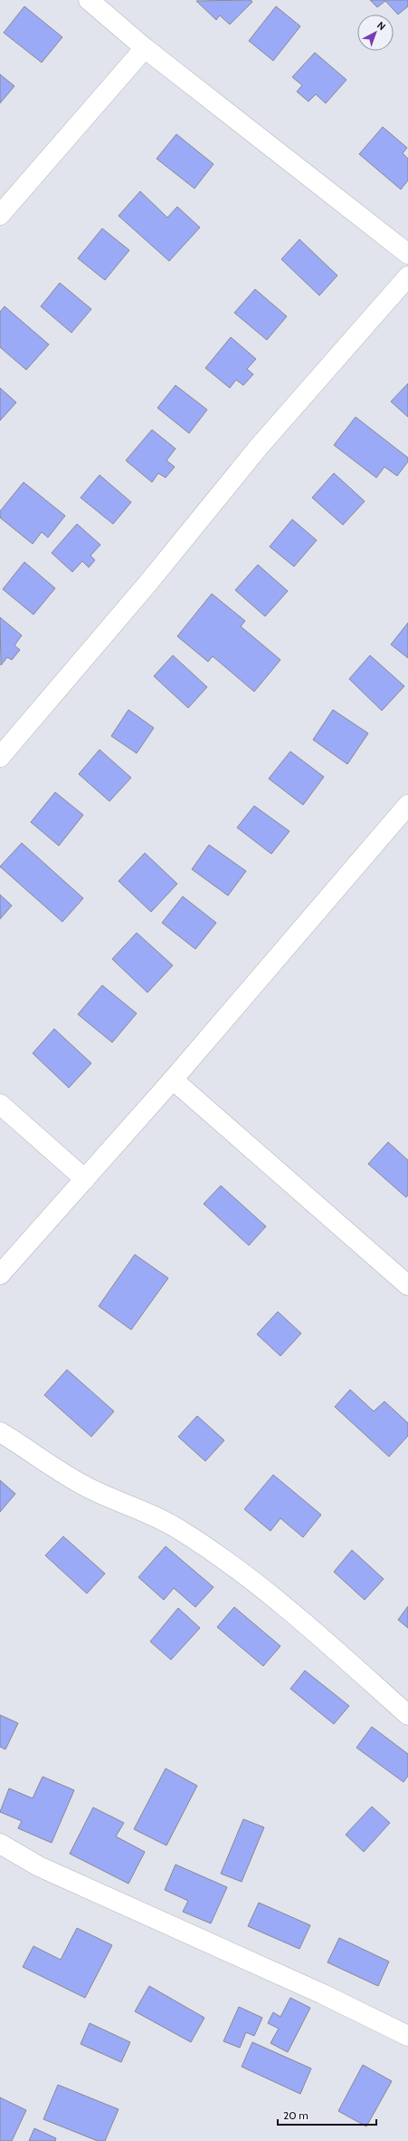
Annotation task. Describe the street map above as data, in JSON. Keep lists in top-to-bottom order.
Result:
{
  "scale_bar": "20 m",
  "north": "top right"
}
